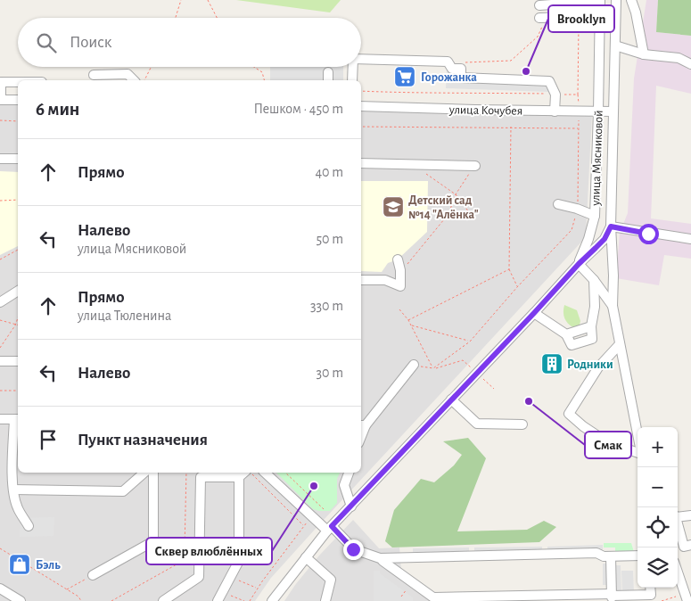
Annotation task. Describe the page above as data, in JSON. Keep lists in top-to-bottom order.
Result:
{
  "streets": {
    "street": ["улица Кочубея", "улица Мясниковой"]
  },
  "crossings": [
    ["улица Кочубея", "улица Мясниковой"]
  ],
  "places": {
    "other": ["Brooklyn", "Смак", "Сквер влюблённых"],
    "supermarket": ["Горожанка"],
    "school or university": ["Детский сад №14 \"Алёнка\""],
    "building": ["Родники"],
    "shop": ["Бэль"]
  },
  "page": {
    "search": "Поиск",
    "heading": ["6 мин", "Пешком · 450 m"],
    "list": [
      ["Прямо", "40 m"],
      ["Налево", "улица Мясниковой", "50 m"],
      ["Прямо", "улица Тюленина", "330 m"],
      ["Налево", "30 m"],
      "Пункт назначения"
    ],
    "map_buttons": ["+", "−"]
  }
}
